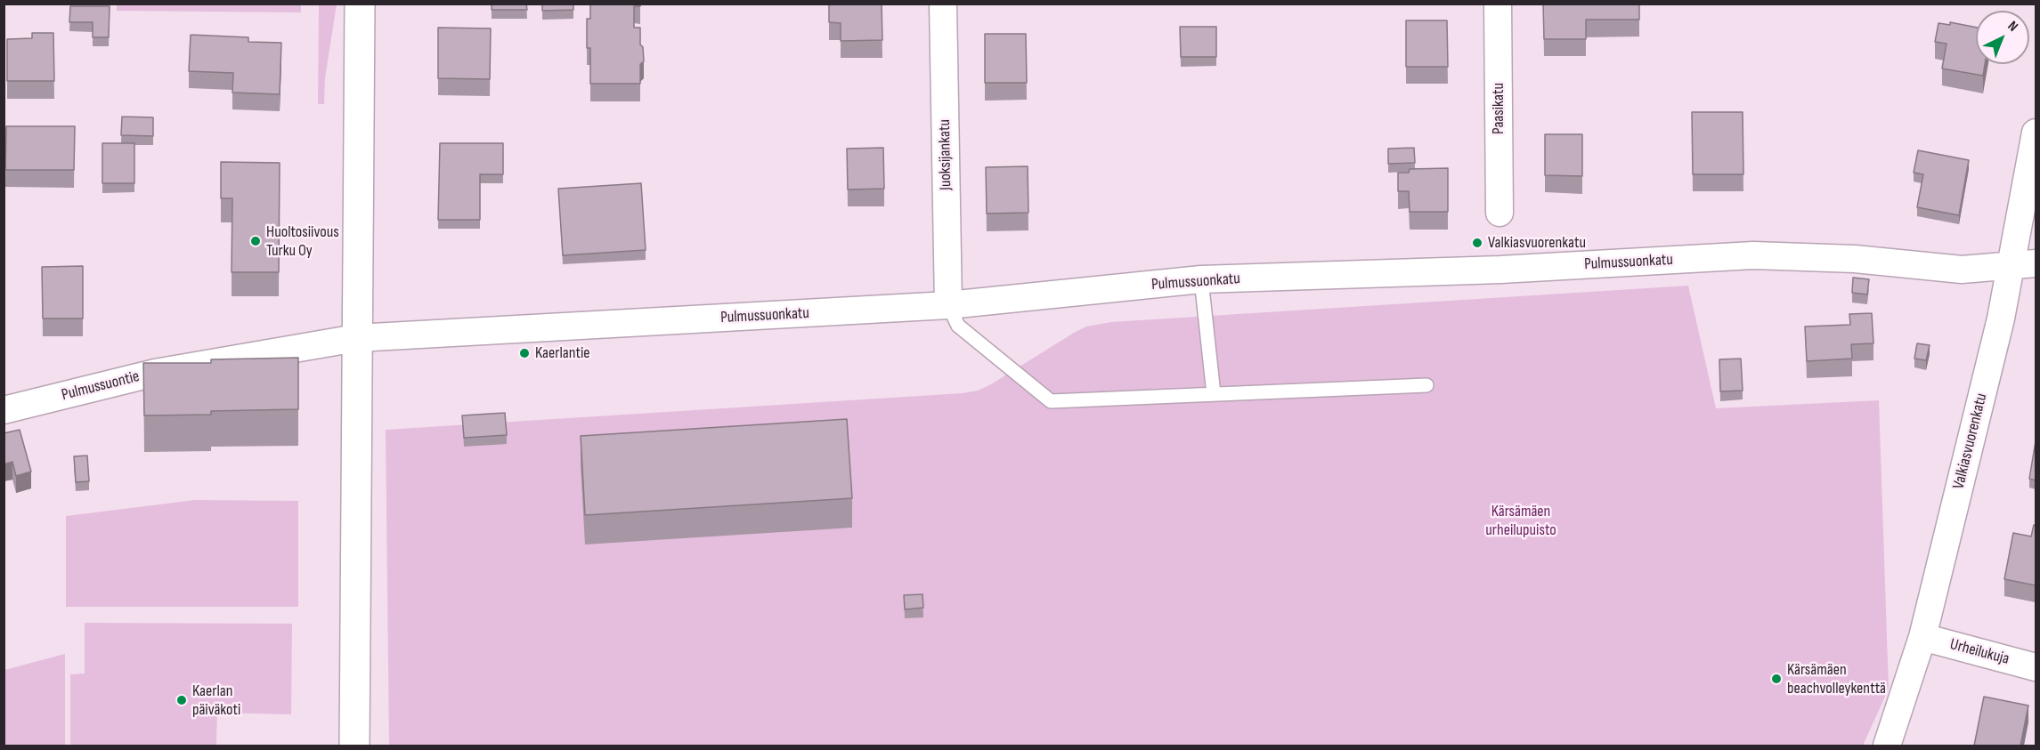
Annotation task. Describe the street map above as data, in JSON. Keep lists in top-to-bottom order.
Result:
{
  "streets": {
    "street": [
      "Paasikatu",
      "Juoksijankatu",
      "Pulmussuonkatu",
      "Pulmussuontie",
      "Valkiasvuorenkatu",
      "Urheilukuja"
    ]
  },
  "crossings": [
    ["Juoksijankatu", "Pulmussuonkatu"],
    ["Pulmussuonkatu", "Pulmussuontie"],
    ["Pulmussuonkatu", "Valkiasvuorenkatu"],
    ["Valkiasvuorenkatu", "Urheilukuja"]
  ],
  "parks": ["Kärsämäen urheilupuisto"],
  "places": [
    "Huoltosiivous Turku Oy",
    "Valkiasvuorenkatu",
    "Kaerlantie",
    "Kärsämäen beachvolleykenttä",
    "Kaerlan päiväkoti"
  ],
  "north": "top right"
}
